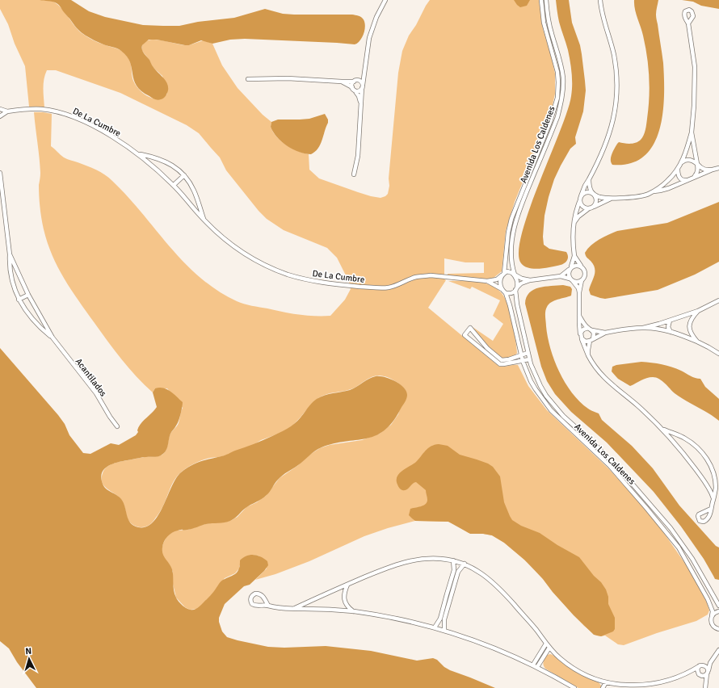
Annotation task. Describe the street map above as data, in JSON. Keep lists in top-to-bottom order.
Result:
{
  "streets": {
    "street": ["De La Cumbre", "Avenida Los Caldenes", "Acantilados"]
  },
  "north": "top"
}
